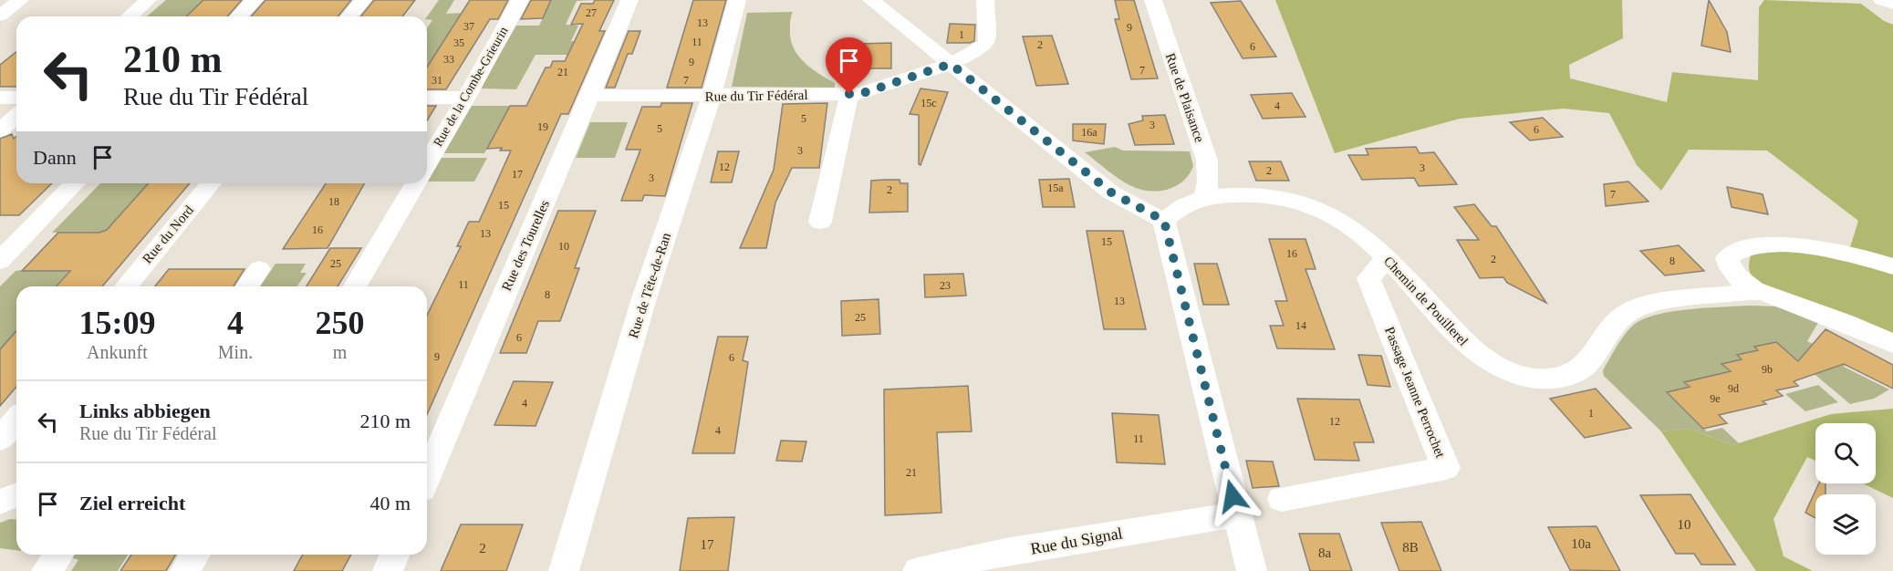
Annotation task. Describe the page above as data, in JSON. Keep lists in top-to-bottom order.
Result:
{
  "streets": {
    "street": [
      "Rue de la Combe-Grieurin",
      "Rue du Tir Fédéral",
      "Rue de Plaisance",
      "Rue du Nord",
      "Rue des Tourelles",
      "Rue de Tête-de-Ran",
      "Chemin de Pouillerel",
      "Passage Jeanne Perrochet",
      "Rue du Signal"
    ]
  },
  "crossings": [
    ["Rue du Tir Fédéral", "Rue des Tourelles"],
    ["Rue du Tir Fédéral", "Rue de Tête-de-Ran"],
    ["Rue de Plaisance", "Chemin de Pouillerel"],
    ["Chemin de Pouillerel", "Passage Jeanne Perrochet"]
  ],
  "house_numbers": [
    "27",
    "13",
    "37",
    "9",
    "1",
    "11",
    "35",
    "2",
    "6",
    "33",
    "9",
    "7",
    "21",
    "31",
    "7",
    "15c",
    "4",
    "5",
    "3",
    "19",
    "5",
    "6",
    "16a",
    "3",
    "12",
    "3",
    "2",
    "17",
    "3",
    "15a",
    "2",
    "7",
    "18",
    "15",
    "16",
    "13",
    "15",
    "10",
    "16",
    "2",
    "8",
    "25",
    "11",
    "23",
    "8",
    "13",
    "25",
    "14",
    "6",
    "9",
    "6",
    "9b",
    "9d",
    "9e",
    "4",
    "1",
    "12",
    "4",
    "11",
    "21",
    "10",
    "10a",
    "17",
    "8B",
    "2",
    "8a"
  ],
  "page": {
    "turn": ["210 m", "Rue du Tir Fédéral"],
    "then": "Dann",
    "eta": [
      "15:09",
      "Ankunft",
      "4",
      "Min.",
      "250",
      "m"
    ],
    "list": [
      {
        "name": "Links abbiegen",
        "note": "Rue du Tir Fédéral",
        "value": "210 m"
      },
      {
        "name": "Ziel erreicht",
        "value": "40 m"
      }
    ]
  }
}
